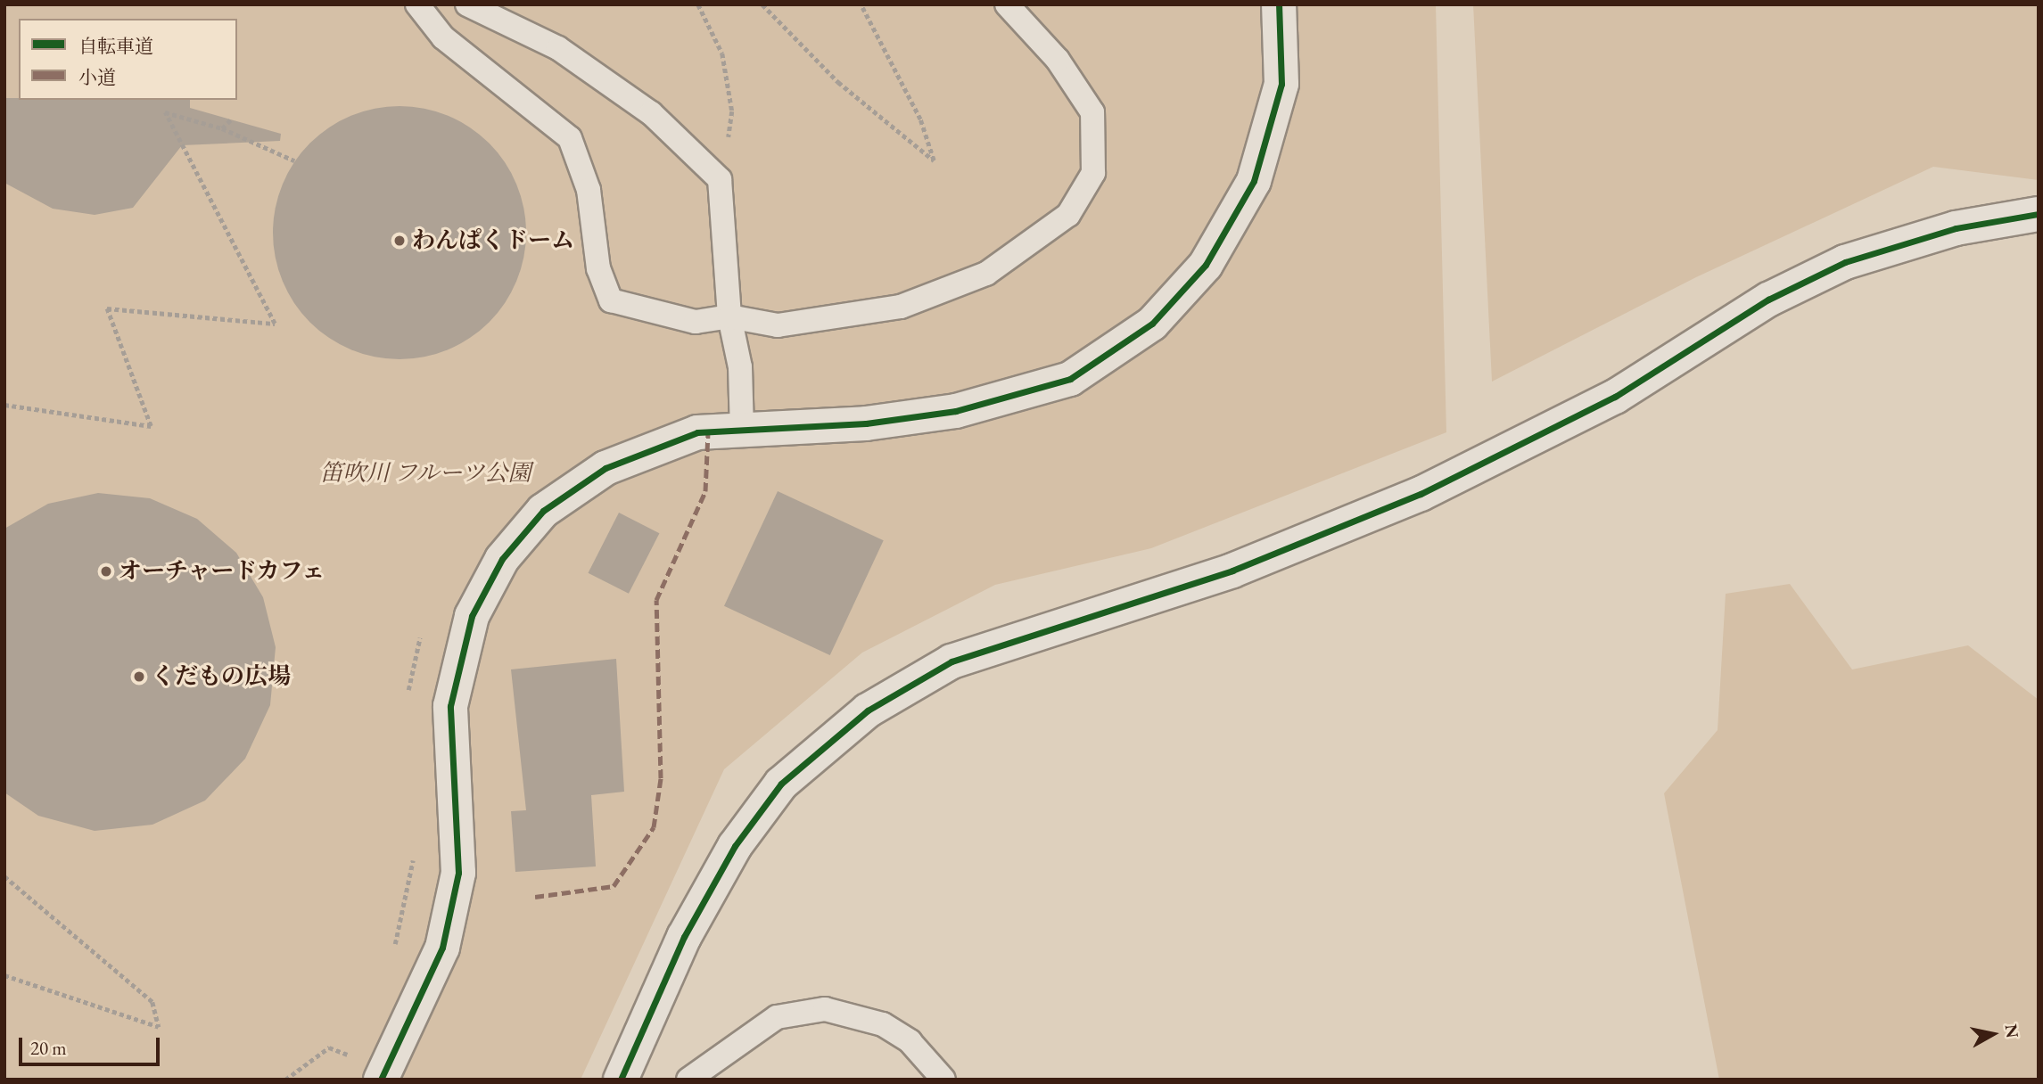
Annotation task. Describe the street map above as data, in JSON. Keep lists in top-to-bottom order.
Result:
{
  "parks": ["笛吹川 フルーツ公園"],
  "places": ["わんぱくドーム", "オーチャードカフェ", "くだもの広場"],
  "legend": ["自転車道", "小道"],
  "scale_bar": "20 m",
  "north": "right"
}
